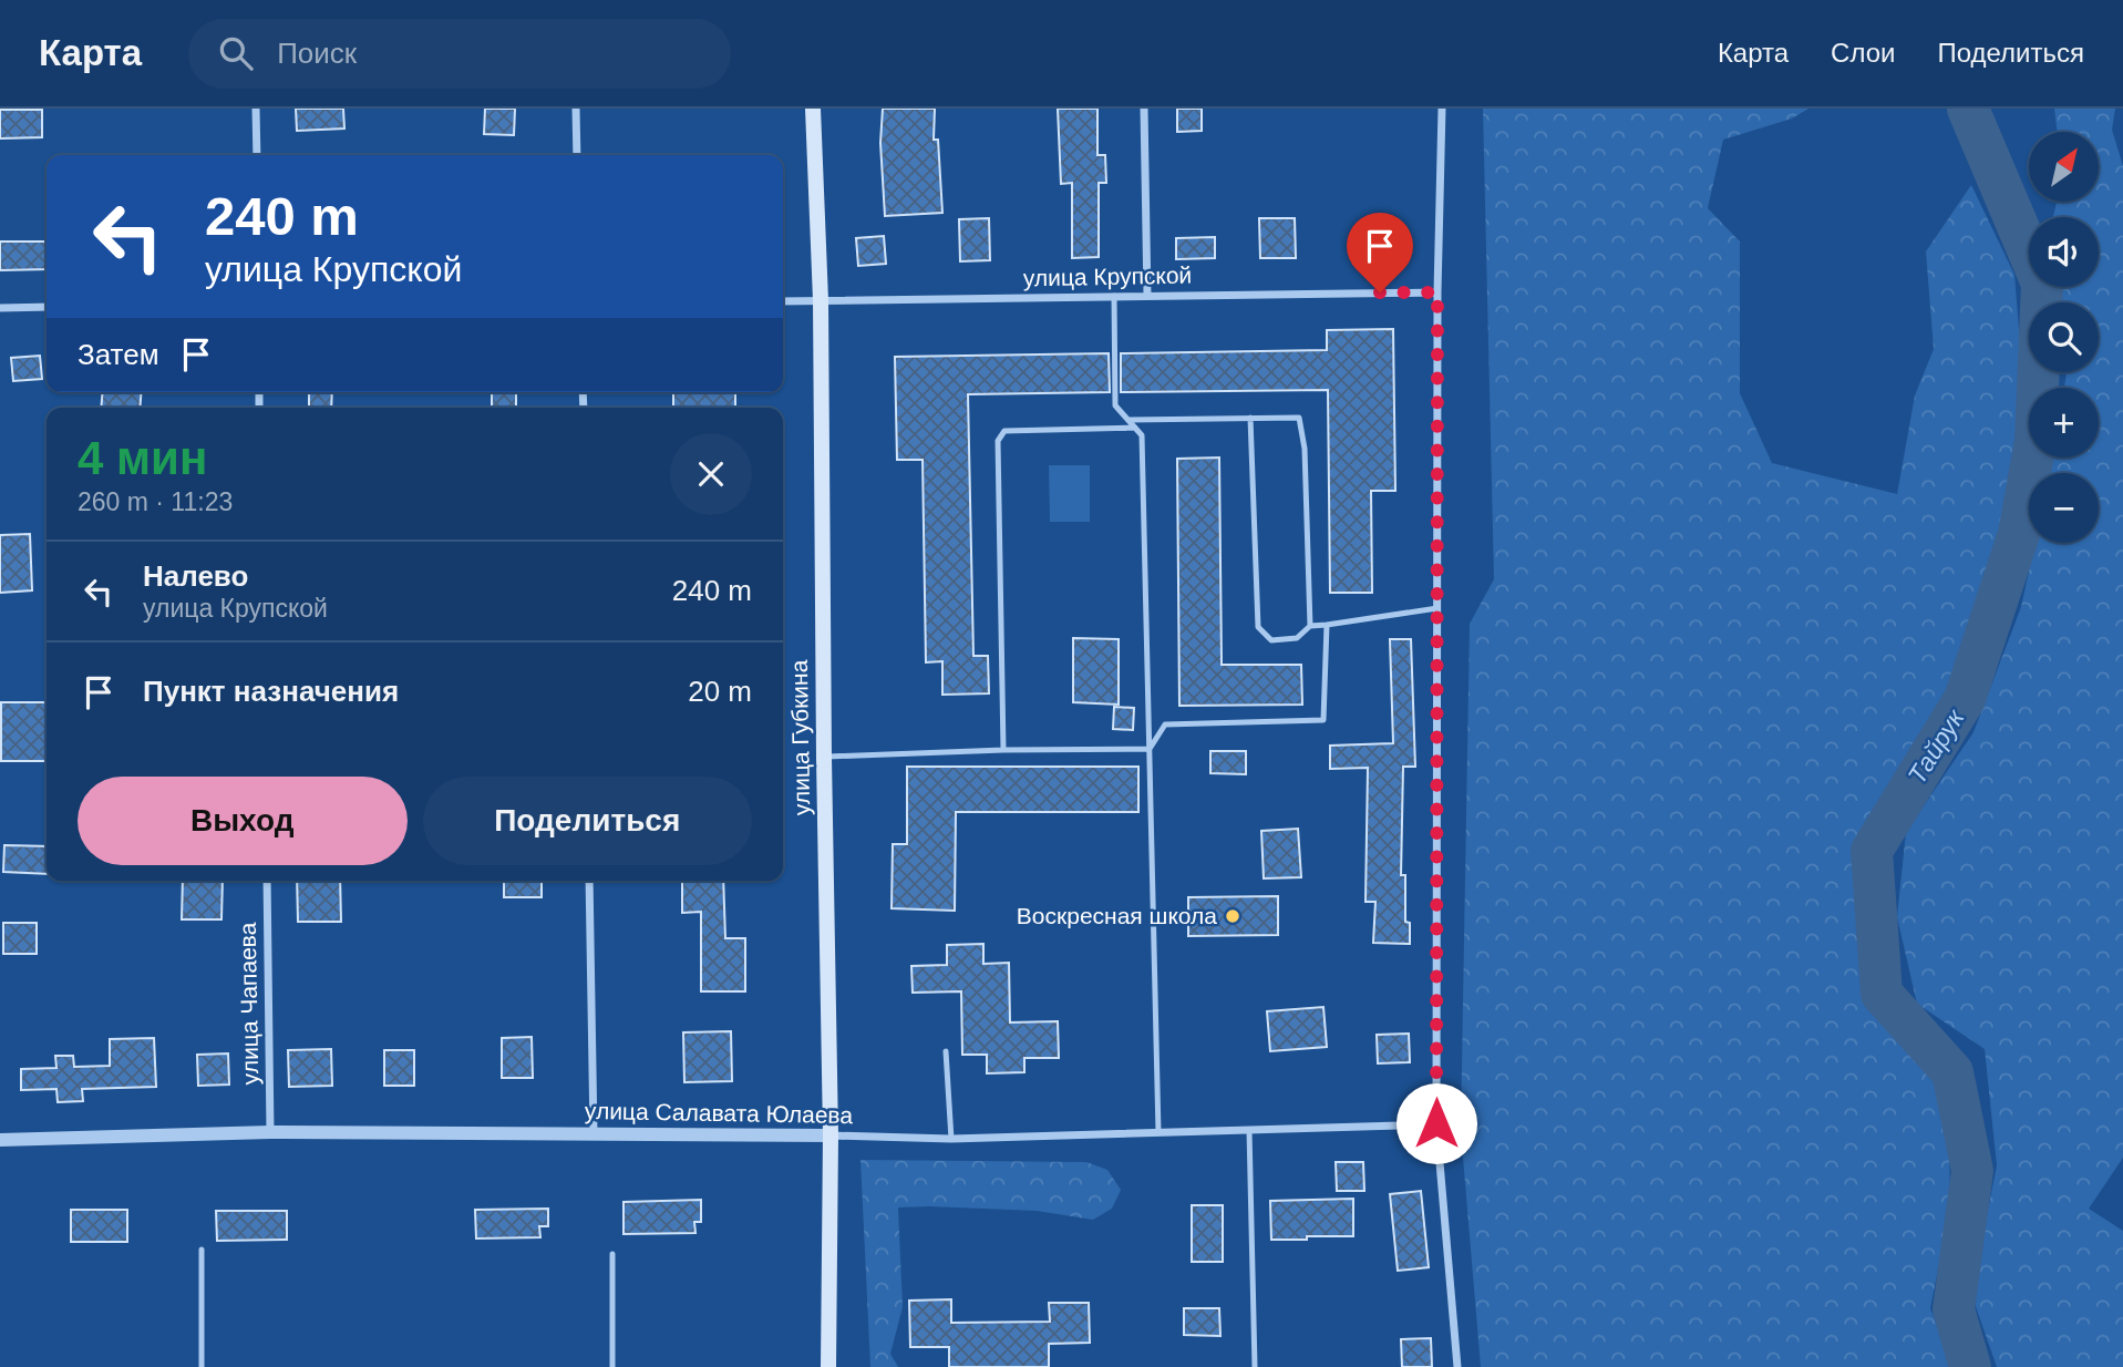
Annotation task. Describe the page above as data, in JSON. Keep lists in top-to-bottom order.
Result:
{
  "streets": {
    "main road": ["улица Губкина"],
    "street": ["улица Крупской", "улица Чапаева", "улица Салавата Юлаева"]
  },
  "crossings": [
    ["улица Крупской", "улица Губкина"],
    ["улица Губкина", "улица Салавата Юлаева"],
    ["улица Чапаева", "улица Салавата Юлаева"]
  ],
  "water": ["Тайрук"],
  "places": ["Воскресная школа"],
  "north": "top right",
  "page": {
    "header": "Карта",
    "search": "Поиск",
    "nav": ["Карта", "Слои", "Поделиться"],
    "map_buttons": ["+", "−"],
    "turn": ["240 m", "улица Крупской"],
    "then": "Затем",
    "heading": ["4 мин", "260 m · 11:23"],
    "list": [
      {
        "name": "Налево",
        "note": "улица Крупской",
        "value": "240 m"
      },
      {
        "name": "Пункт назначения",
        "value": "20 m"
      }
    ],
    "buttons": ["Выход", "Поделиться"]
  }
}
